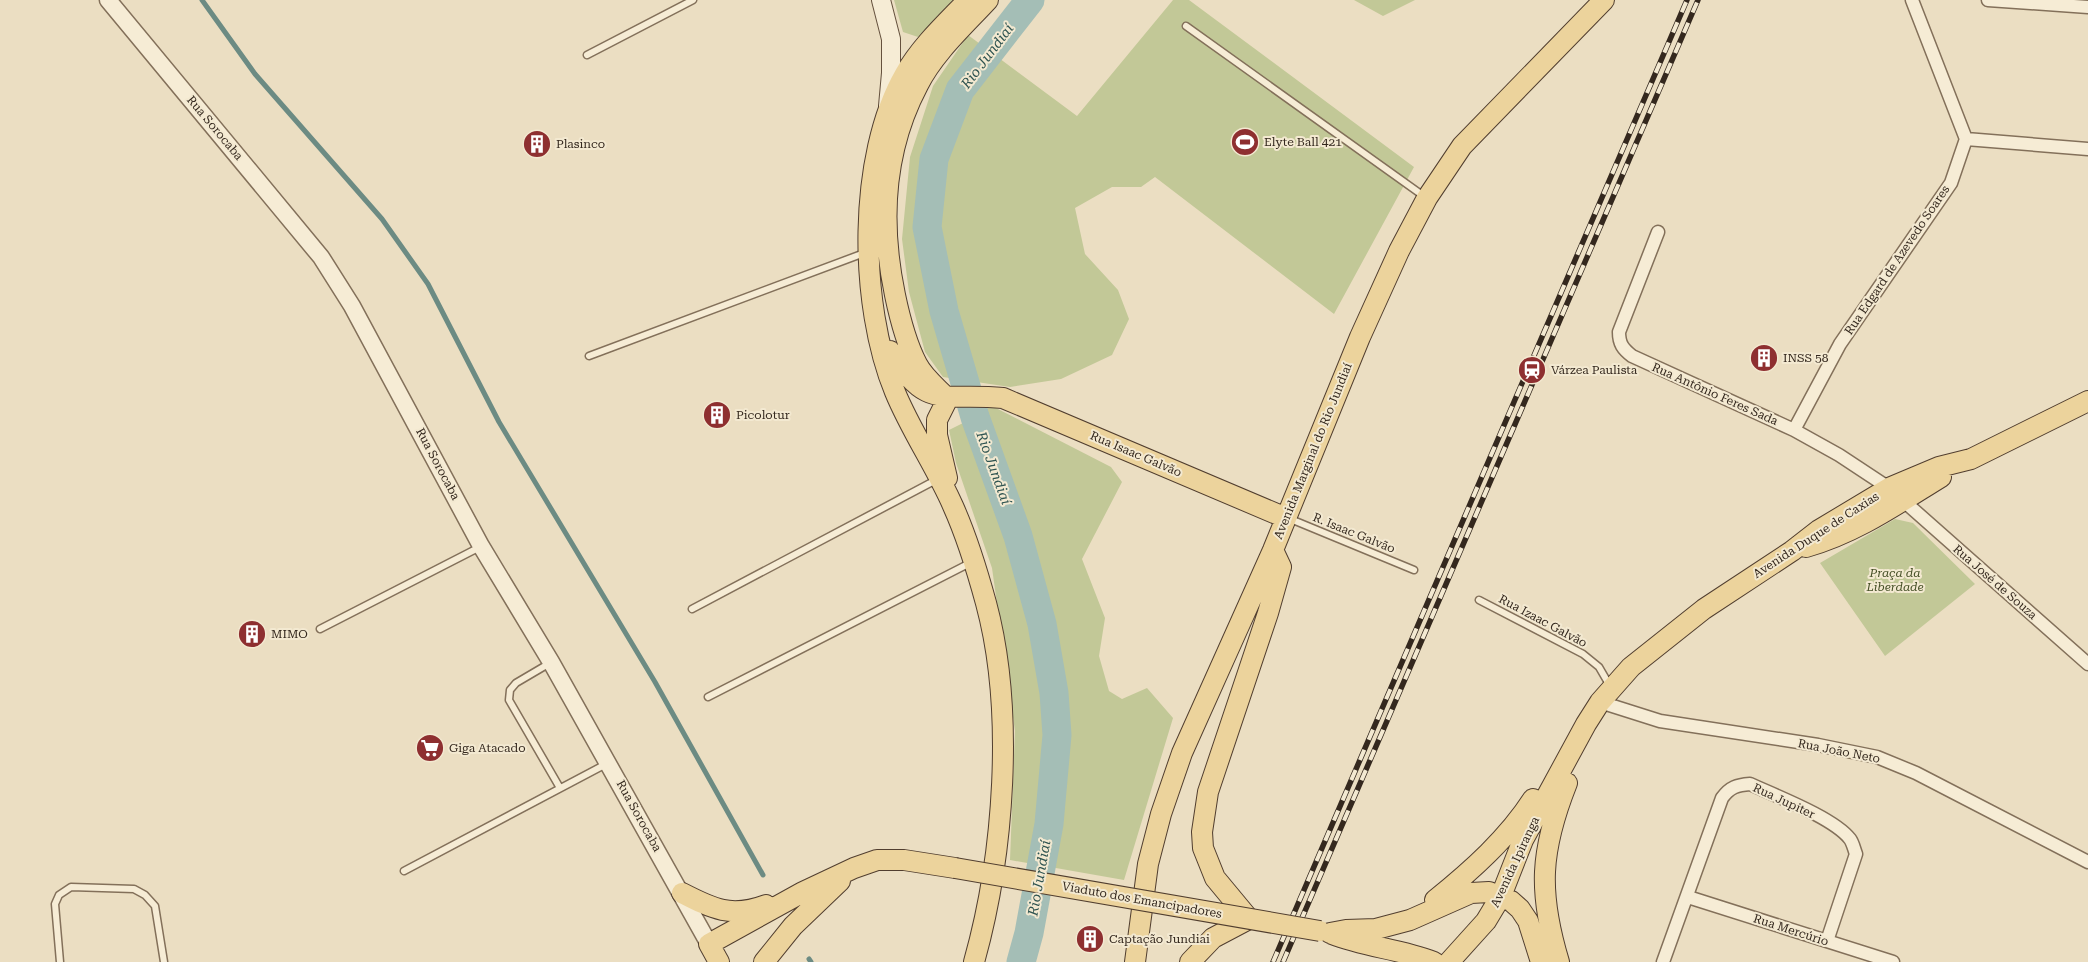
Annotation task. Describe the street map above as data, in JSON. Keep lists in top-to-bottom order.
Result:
{
  "streets": {
    "main road": [
      "Rua Sorocaba",
      "Avenida Marginal do Rio Jundiaí",
      "Rua Isaac Galvão",
      "Avenida Duque de Caxias",
      "Avenida Ipiranga",
      "Viaduto dos Emancipadores"
    ],
    "street": [
      "Rua Edgard de Azevedo Soares",
      "Rua Antônio Feres Sada",
      "Rua José de Souza",
      "Rua João Neto",
      "Rua Jupiter",
      "Rua Mercúrio"
    ],
    "lane": ["R. Isaac Galvão", "Rua Izaac Galvão"]
  },
  "crossings": [
    ["Rua Edgard de Azevedo Soares", "Rua Antônio Feres Sada"],
    ["Rua Antônio Feres Sada", "Avenida Duque de Caxias"],
    ["Rua Antônio Feres Sada", "Rua José de Souza"],
    ["Avenida Marginal do Rio Jundiaí", "Rua Isaac Galvão"],
    ["Avenida Marginal do Rio Jundiaí", "R. Isaac Galvão"],
    ["Rua Isaac Galvão", "R. Isaac Galvão"],
    ["Avenida Duque de Caxias", "Rua José de Souza"],
    ["Avenida Duque de Caxias", "Rua Izaac Galvão"],
    ["Avenida Duque de Caxias", "Rua João Neto"],
    ["Avenida Duque de Caxias", "Avenida Ipiranga"],
    ["Rua Izaac Galvão", "Rua João Neto"],
    ["Rua Izaac Galvão", "Avenida Ipiranga"],
    ["Rua João Neto", "Avenida Ipiranga"],
    ["Rua Jupiter", "Rua Mercúrio"]
  ],
  "water": ["Rio Jundiaí"],
  "parks": ["Praça da Liberdade"],
  "places": {
    "sports": ["Elyte Ball 421"],
    "building": [
      "Plasinco",
      "INSS 58",
      "Picolotur",
      "MIMO",
      "Captação Jundiai"
    ],
    "station": ["Várzea Paulista"],
    "supermarket": ["Giga Atacado"]
  }
}
